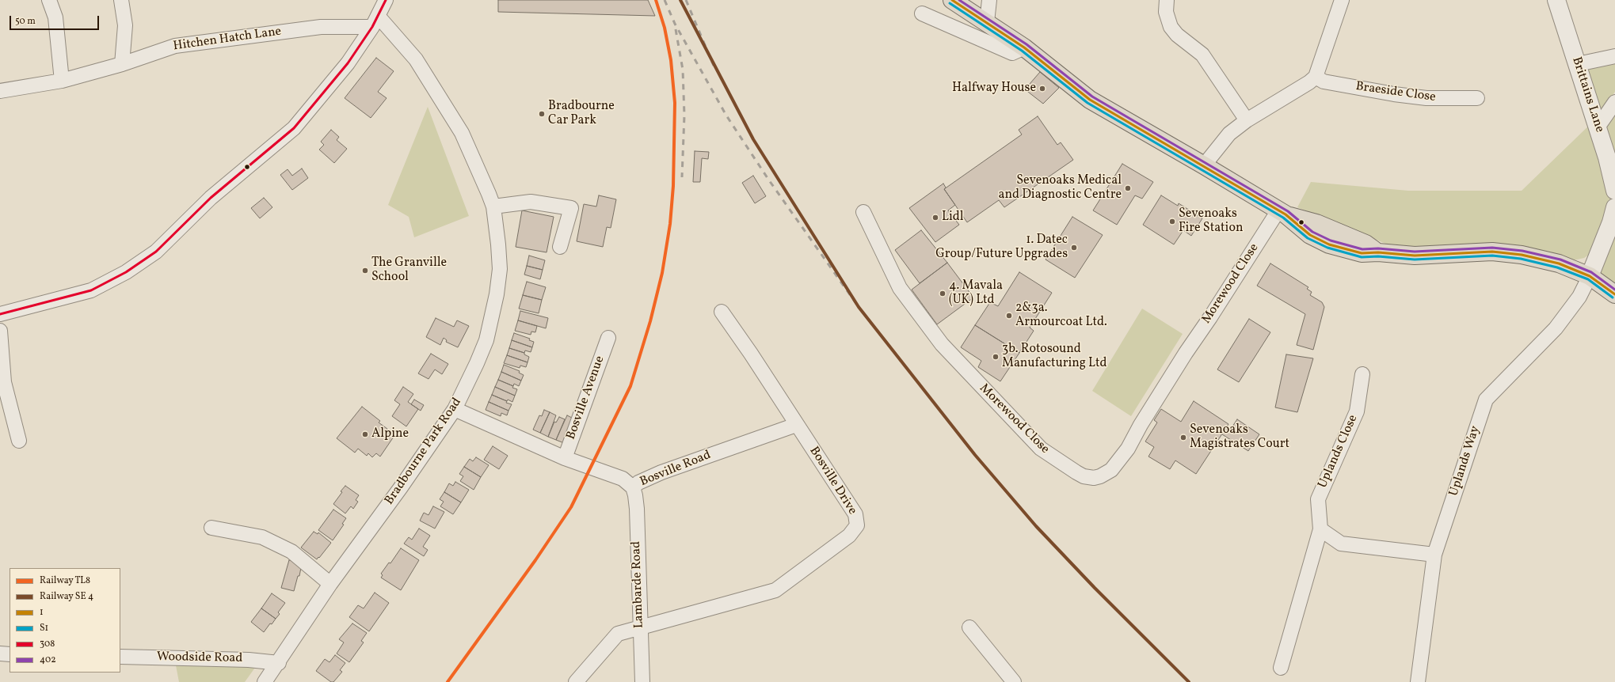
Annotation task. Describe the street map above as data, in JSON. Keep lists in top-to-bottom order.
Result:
{
  "streets": {
    "street": [
      "Hitchen Hatch Lane",
      "Braeside Close",
      "Brittains Lane",
      "Morewood Close",
      "Bosville Avenue",
      "Bradbourne Park Road",
      "Uplands Close",
      "Uplands Way",
      "Bosville Road",
      "Bosville Drive",
      "Lambarde Road",
      "Woodside Road"
    ]
  },
  "crossings": [
    ["Hitchen Hatch Lane", "Bradbourne Park Road"],
    ["Bosville Avenue", "Bosville Road"],
    ["Bradbourne Park Road", "Bosville Road"],
    ["Bradbourne Park Road", "Woodside Road"],
    ["Bosville Road", "Bosville Drive"],
    ["Bosville Road", "Lambarde Road"],
    ["Bosville Drive", "Lambarde Road"]
  ],
  "places": [
    "Halfway House",
    "Bradbourne Car Park",
    "Sevenoaks Medical and Diagnostic Centre",
    "Lidl",
    "Sevenoaks Fire Station",
    "1. Datec Group/Future Upgrades",
    "The Granville School",
    "4. Mavala (UK) Ltd",
    "2&3a. Armourcoat Ltd.",
    "3b. Rotosound Manufacturing Ltd",
    "Alpine",
    "Sevenoaks Magistrates Court"
  ],
  "lines": [
    "rail line TL8",
    "transit line 1",
    "transit line 308",
    "transit line 402",
    "transit line S1"
  ],
  "legend": [
    "Railway TL8",
    "Railway SE 4",
    "1",
    "S1",
    "308",
    "402"
  ],
  "scale_bar": "50 m"
}
